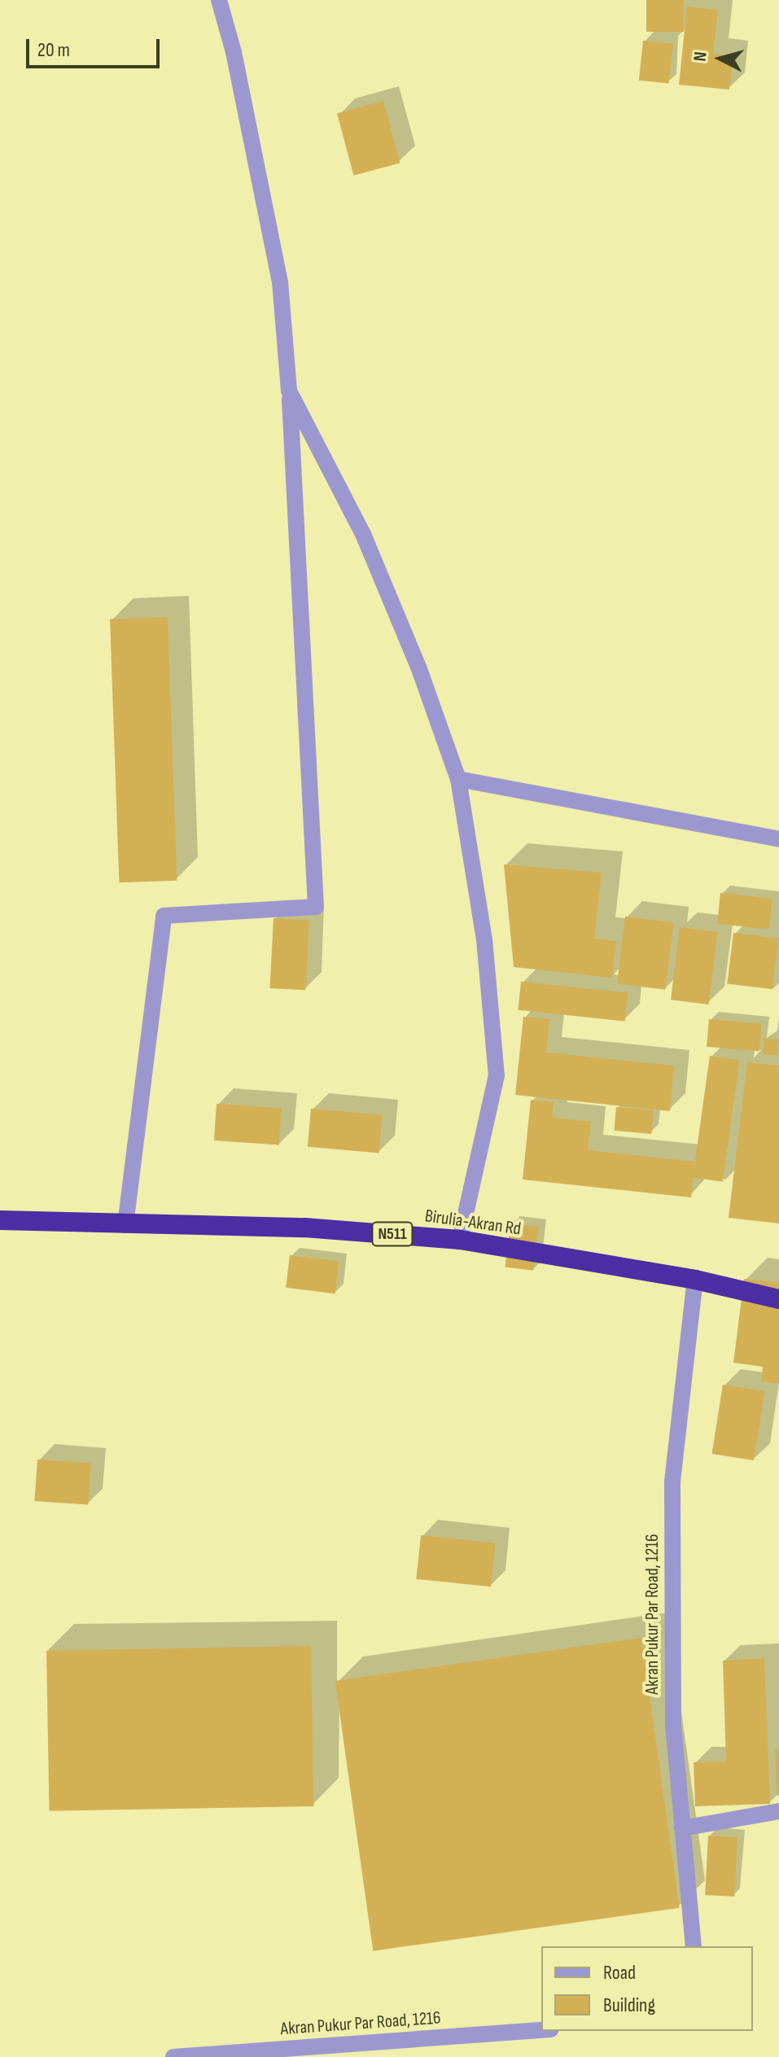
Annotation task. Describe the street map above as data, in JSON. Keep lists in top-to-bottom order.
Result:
{
  "streets": {
    "highway": ["Birulia-Akran Rd", "N511"],
    "street": ["Akran Pukur Par Road, 1216"]
  },
  "crossings": [
    ["Birulia-Akran Rd", "Akran Pukur Par Road, 1216"]
  ],
  "legend": ["Road", "Building"],
  "scale_bar": "20 m",
  "north": "left"
}
